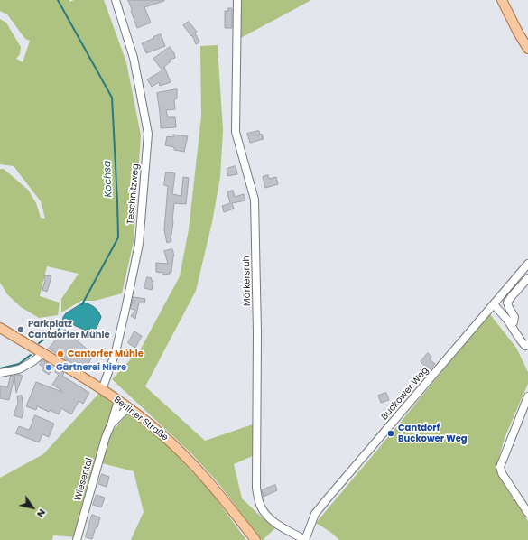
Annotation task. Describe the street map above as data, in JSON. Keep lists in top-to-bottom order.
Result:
{
  "streets": {
    "main road": ["Berliner Straße"],
    "street": [
      "Teschnitzweg",
      "Märkersruh",
      "Buckower Weg",
      "Wiesental"
    ]
  },
  "crossings": [
    ["Teschnitzweg", "Berliner Straße"],
    ["Märkersruh", "Buckower Weg"],
    ["Berliner Straße", "Wiesental"]
  ],
  "water": ["Kochsa"],
  "places": [
    "Parkplatz Cantdorfer Mühle",
    "Cantorfer Mühle",
    "Gärtnerei Niere",
    "Cantdorf Buckower Weg"
  ],
  "north": "bottom right"
}
